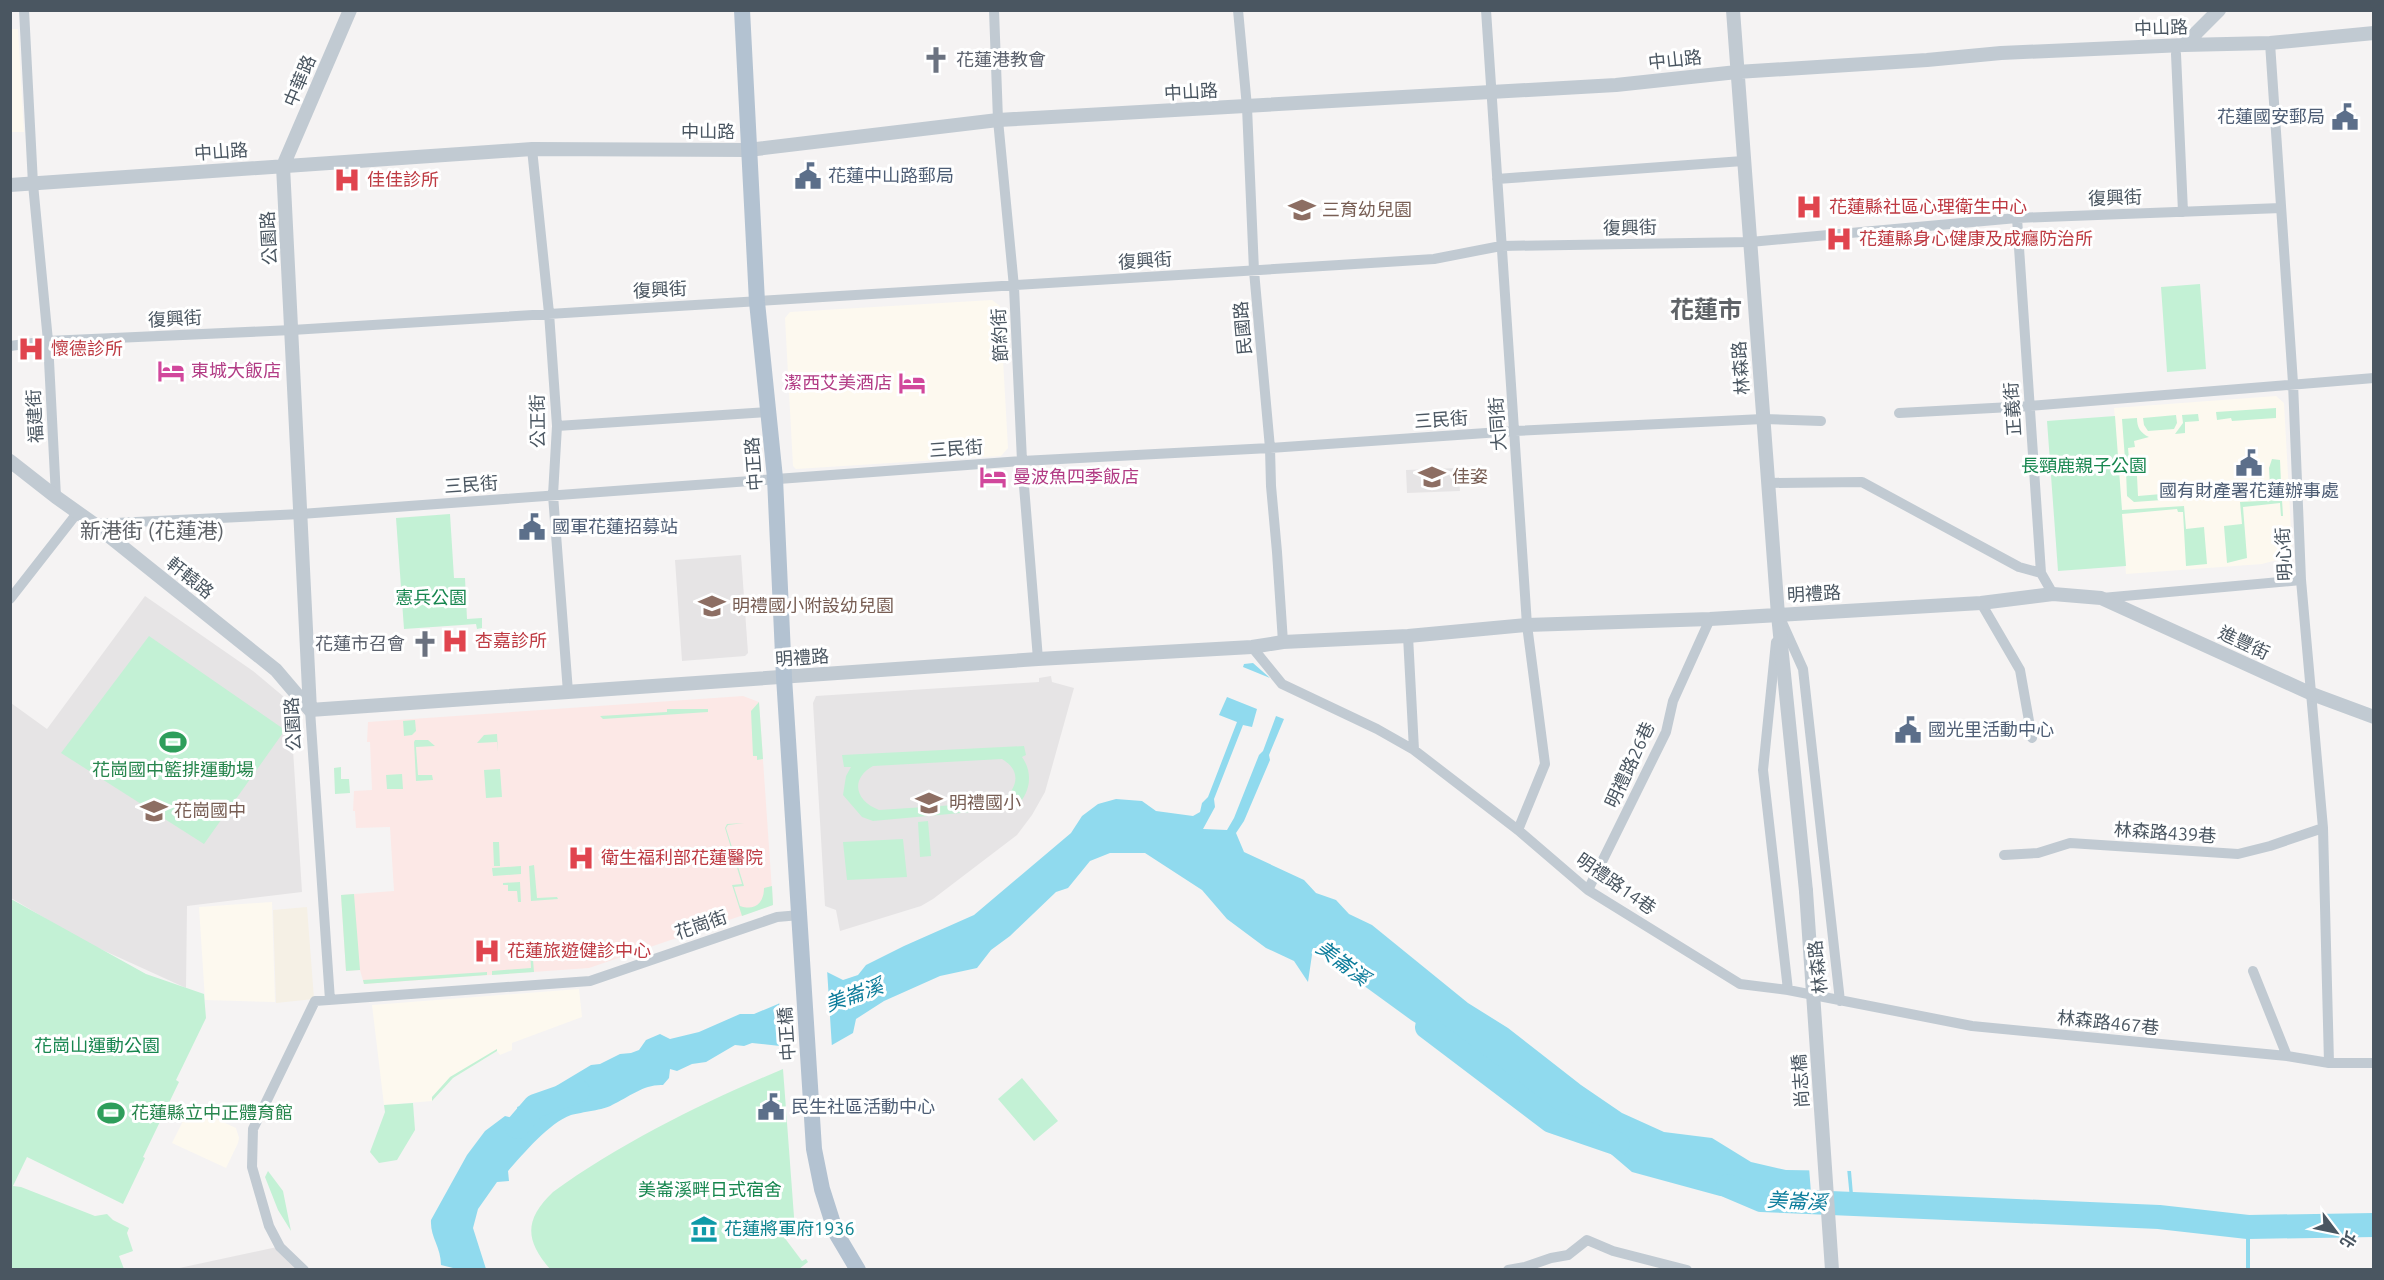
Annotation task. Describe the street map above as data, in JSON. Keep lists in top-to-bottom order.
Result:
{
  "streets": {
    "main road": ["中正路", "中正橋"],
    "street": [
      "中山路",
      "中華路",
      "復興街",
      "公園路",
      "民國路",
      "節約街",
      "林森路",
      "正義街",
      "福建街",
      "三民街",
      "公正街",
      "大同街",
      "明心街",
      "軒轅路",
      "明禮路",
      "進豐街",
      "明禮路26巷",
      "林森路439巷",
      "明禮路14巷",
      "花崗街",
      "林森路467巷",
      "尚志橋"
    ]
  },
  "crossings": [
    ["中山路", "中華路"],
    ["中山路", "公園路"],
    ["中山路", "民國路"],
    ["中山路", "節約街"],
    ["中山路", "林森路"],
    ["中山路", "福建街"],
    ["中山路", "公正街"],
    ["中山路", "大同街"],
    ["中山路", "中正路"],
    ["中山路", "明心街"],
    ["中華路", "公園路"],
    ["復興街", "公園路"],
    ["復興街", "民國路"],
    ["復興街", "節約街"],
    ["復興街", "林森路"],
    ["復興街", "正義街"],
    ["復興街", "福建街"],
    ["復興街", "公正街"],
    ["復興街", "大同街"],
    ["復興街", "中正路"],
    ["復興街", "明心街"],
    ["公園路", "三民街"],
    ["公園路", "軒轅路"],
    ["公園路", "明禮路"],
    ["公園路", "花崗街"],
    ["民國路", "三民街"],
    ["民國路", "明禮路"],
    ["節約街", "三民街"],
    ["節約街", "明禮路"],
    ["林森路", "三民街"],
    ["林森路", "明禮路"],
    ["林森路", "明禮路14巷"],
    ["林森路", "林森路467巷"],
    ["林森路", "尚志橋"],
    ["正義街", "明禮路"],
    ["福建街", "軒轅路"],
    ["三民街", "公正街"],
    ["三民街", "大同街"],
    ["三民街", "中正路"],
    ["三民街", "軒轅路"],
    ["公正街", "明禮路"],
    ["大同街", "明禮路"],
    ["大同街", "明禮路14巷"],
    ["中正路", "明禮路"],
    ["中正路", "花崗街"],
    ["中正路", "中正橋"],
    ["明心街", "明禮路"],
    ["明心街", "進豐街"],
    ["明心街", "林森路439巷"],
    ["明心街", "林森路467巷"],
    ["軒轅路", "明禮路"],
    ["明禮路", "進豐街"],
    ["明禮路", "明禮路26巷"],
    ["明禮路", "明禮路14巷"],
    ["明禮路26巷", "明禮路14巷"],
    ["花崗街", "中正橋"]
  ],
  "districts": ["花蓮市", "新港街 (花蓮港)"],
  "water": ["美崙溪"],
  "parks": [
    "長頸鹿親子公園",
    "憲兵公園",
    "花崗山運動公園",
    "美崙溪畔日式宿舍"
  ],
  "places": {
    "church": ["花蓮港教會", "花蓮市召會"],
    "public building": [
      "花蓮國安郵局",
      "花蓮中山路郵局",
      "國有財產署花蓮辦事處",
      "國軍花蓮招募站",
      "國光里活動中心",
      "民生社區活動中心"
    ],
    "hospital": [
      "佳佳診所",
      "花蓮縣社區心理衛生中心",
      "花蓮縣身心健康及成癮防治所",
      "懷德診所",
      "杏嘉診所",
      "衛生福利部花蓮醫院",
      "花蓮旅遊健診中心"
    ],
    "school or university": [
      "三育幼兒園",
      "佳姿",
      "明禮國小附設幼兒園",
      "明禮國小",
      "花崗國中"
    ],
    "hotel": ["東城大飯店", "潔西艾美酒店", "曼波魚四季飯店"],
    "sports": ["花崗國中籃排運動場", "花蓮縣立中正體育館"],
    "museum": ["花蓮將軍府1936"]
  },
  "north": "bottom right"
}
